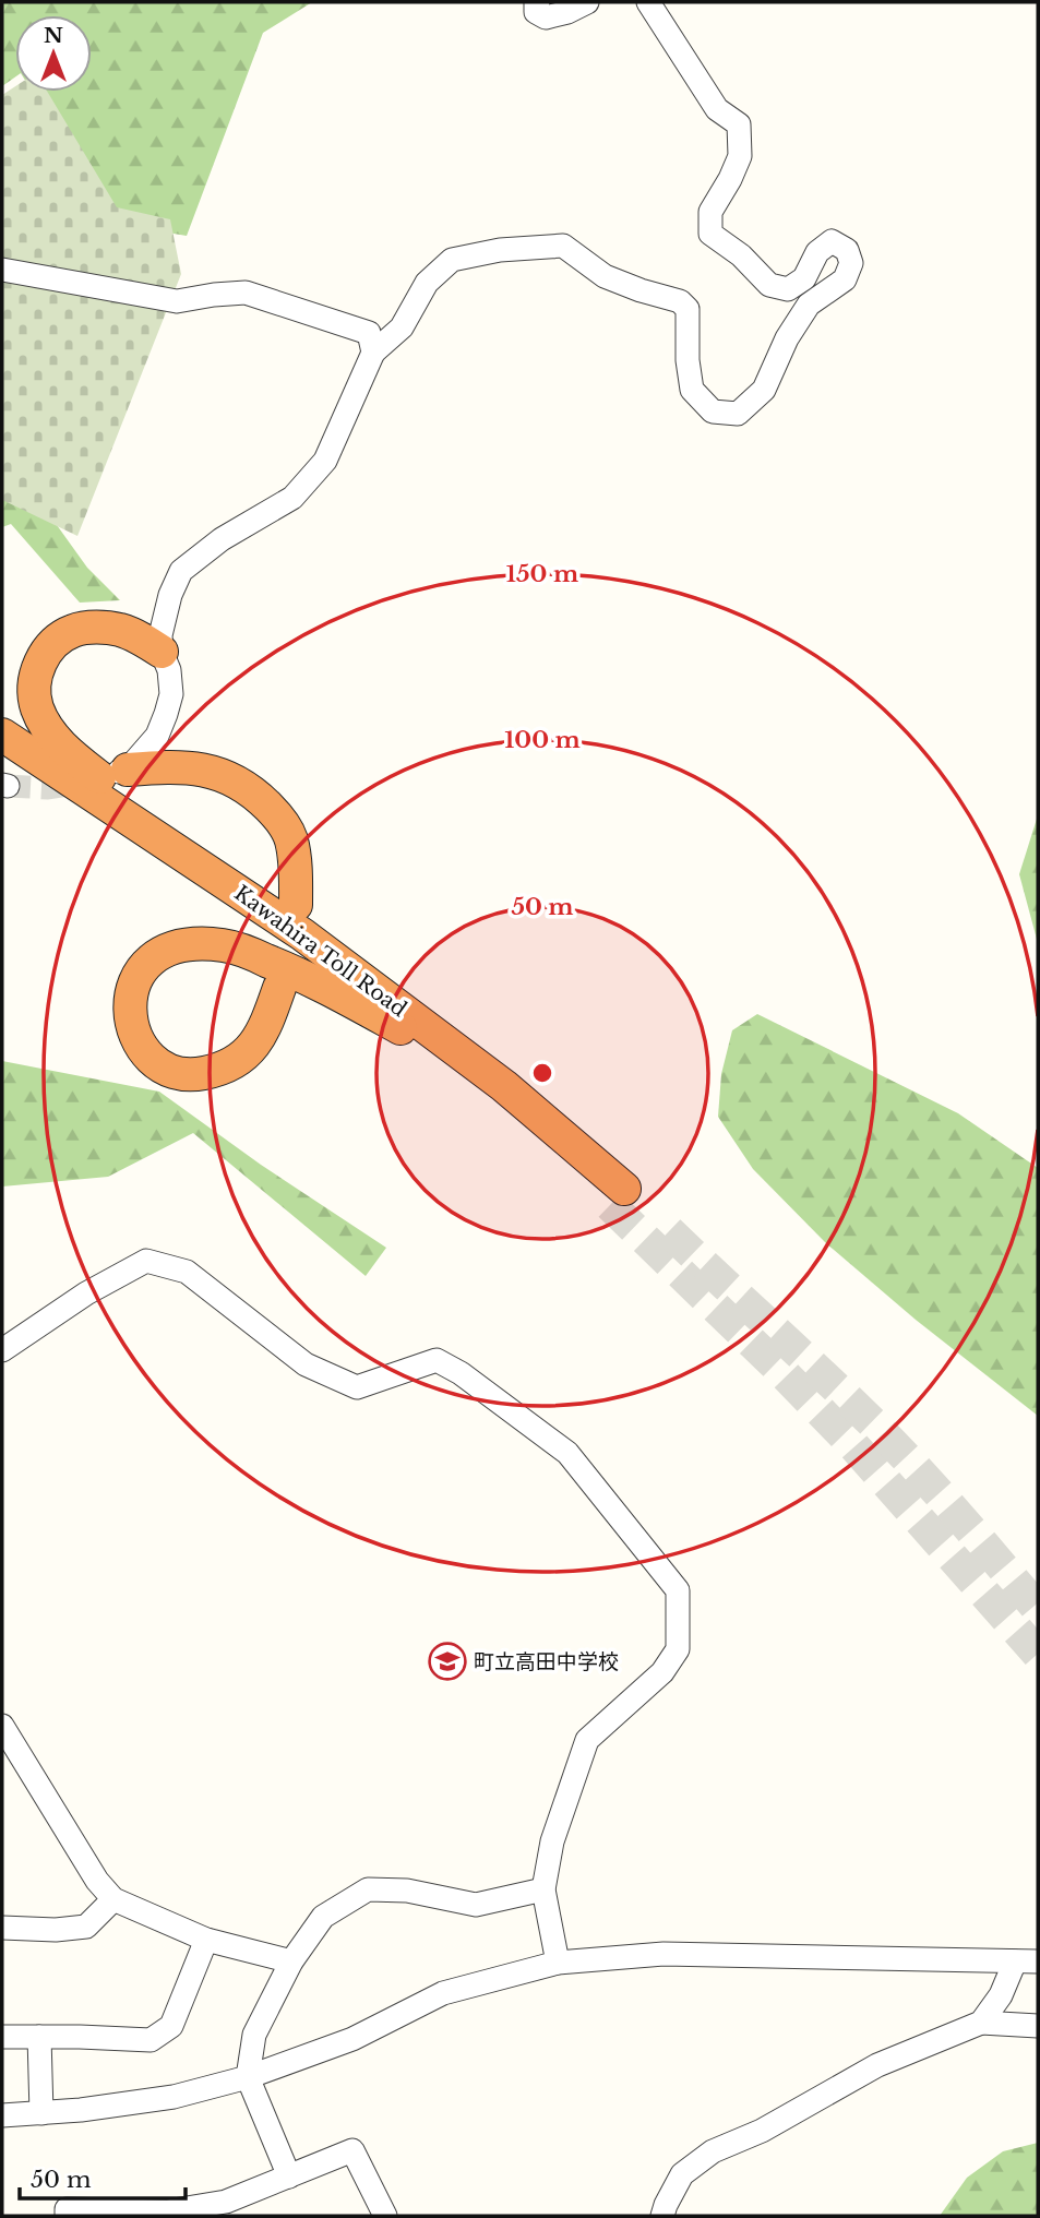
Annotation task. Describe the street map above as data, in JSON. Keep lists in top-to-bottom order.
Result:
{
  "streets": {
    "highway": ["Kawahira Toll Road"]
  },
  "places": {
    "school or university": ["町立高田中学校"]
  },
  "scale_bar": "50 m",
  "north": "top",
  "rings": ["150 m", "100 m", "50 m"]
}
